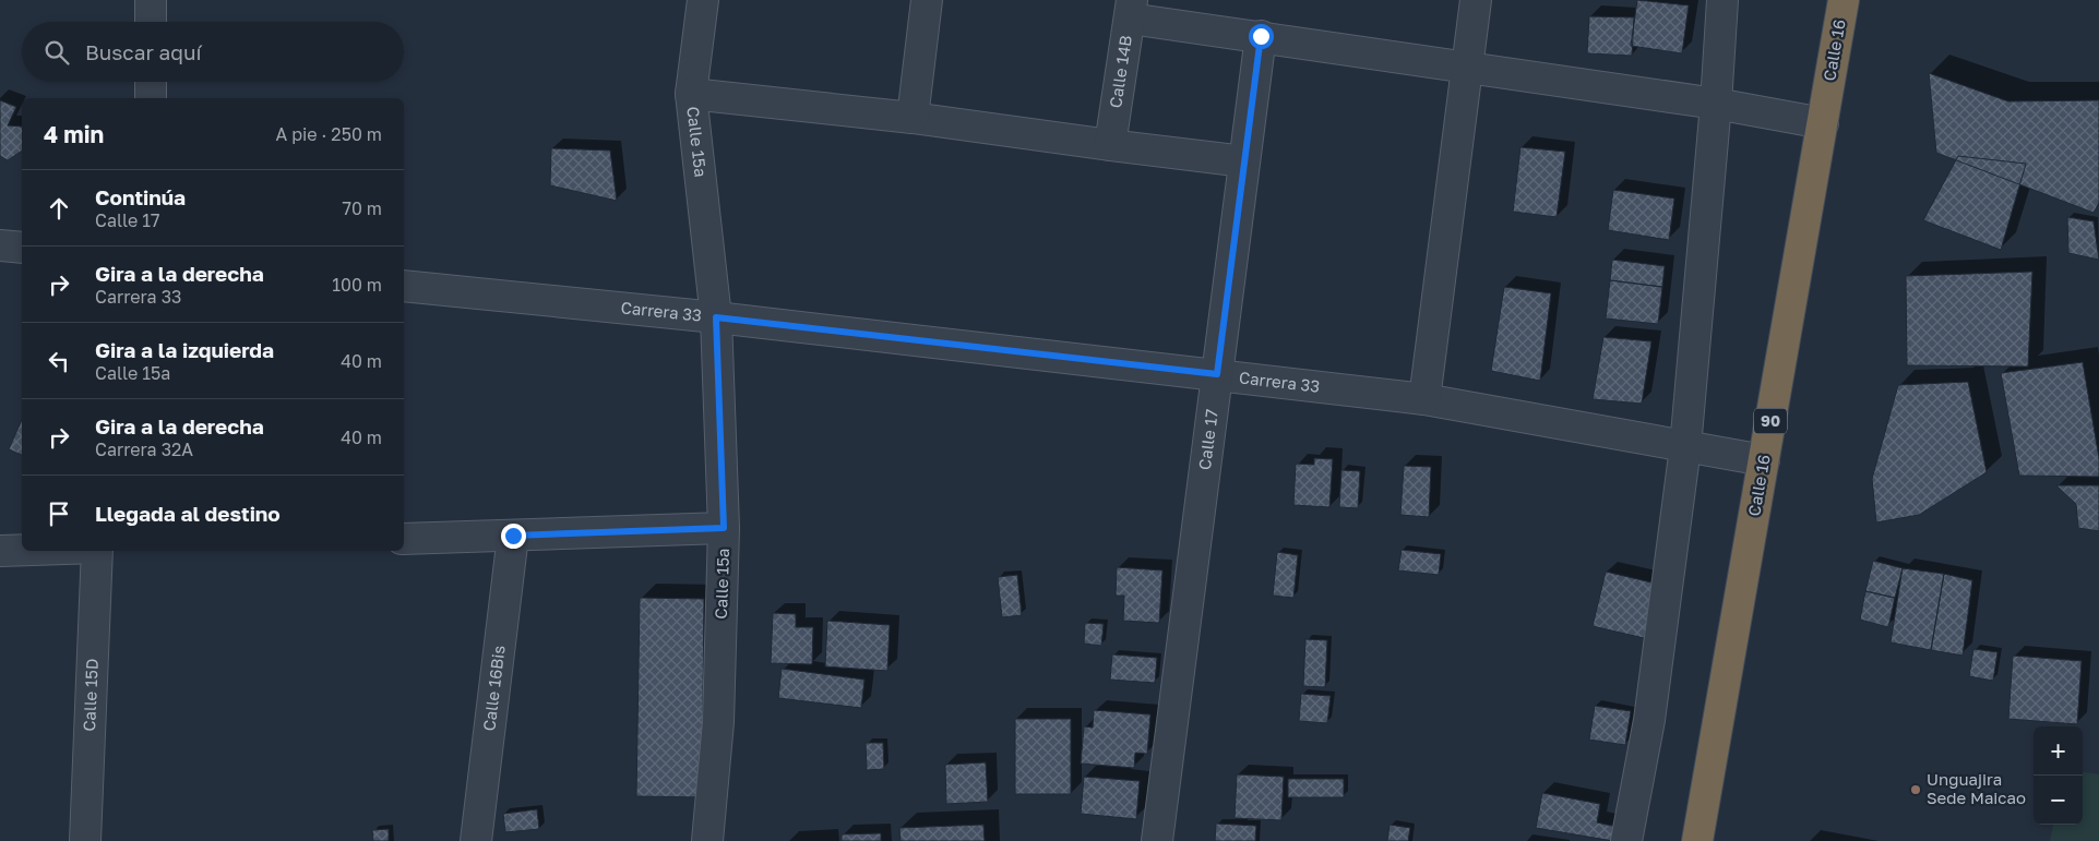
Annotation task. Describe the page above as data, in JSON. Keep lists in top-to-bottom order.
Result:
{
  "streets": {
    "highway": ["Calle 16", "90"],
    "street": [
      "Calle 14B",
      "Calle 15a",
      "Carrera 33",
      "Calle 17",
      "Calle 16Bis",
      "Calle 15D"
    ]
  },
  "crossings": [
    ["Calle 16", "Carrera 33"],
    ["Calle 15a", "Carrera 33"],
    ["Carrera 33", "Calle 17"]
  ],
  "places": ["Unguajira Sede Maicao"],
  "page": {
    "search": "Buscar aquí",
    "heading": ["4 min", "A pie · 250 m"],
    "list": [
      ["Continúa", "Calle 17", "70 m"],
      ["Gira a la derecha", "Carrera 33", "100 m"],
      ["Gira a la izquierda", "Calle 15a", "40 m"],
      ["Gira a la derecha", "Carrera 32A", "40 m"],
      "Llegada al destino"
    ],
    "map_buttons": ["+", "−"]
  }
}
